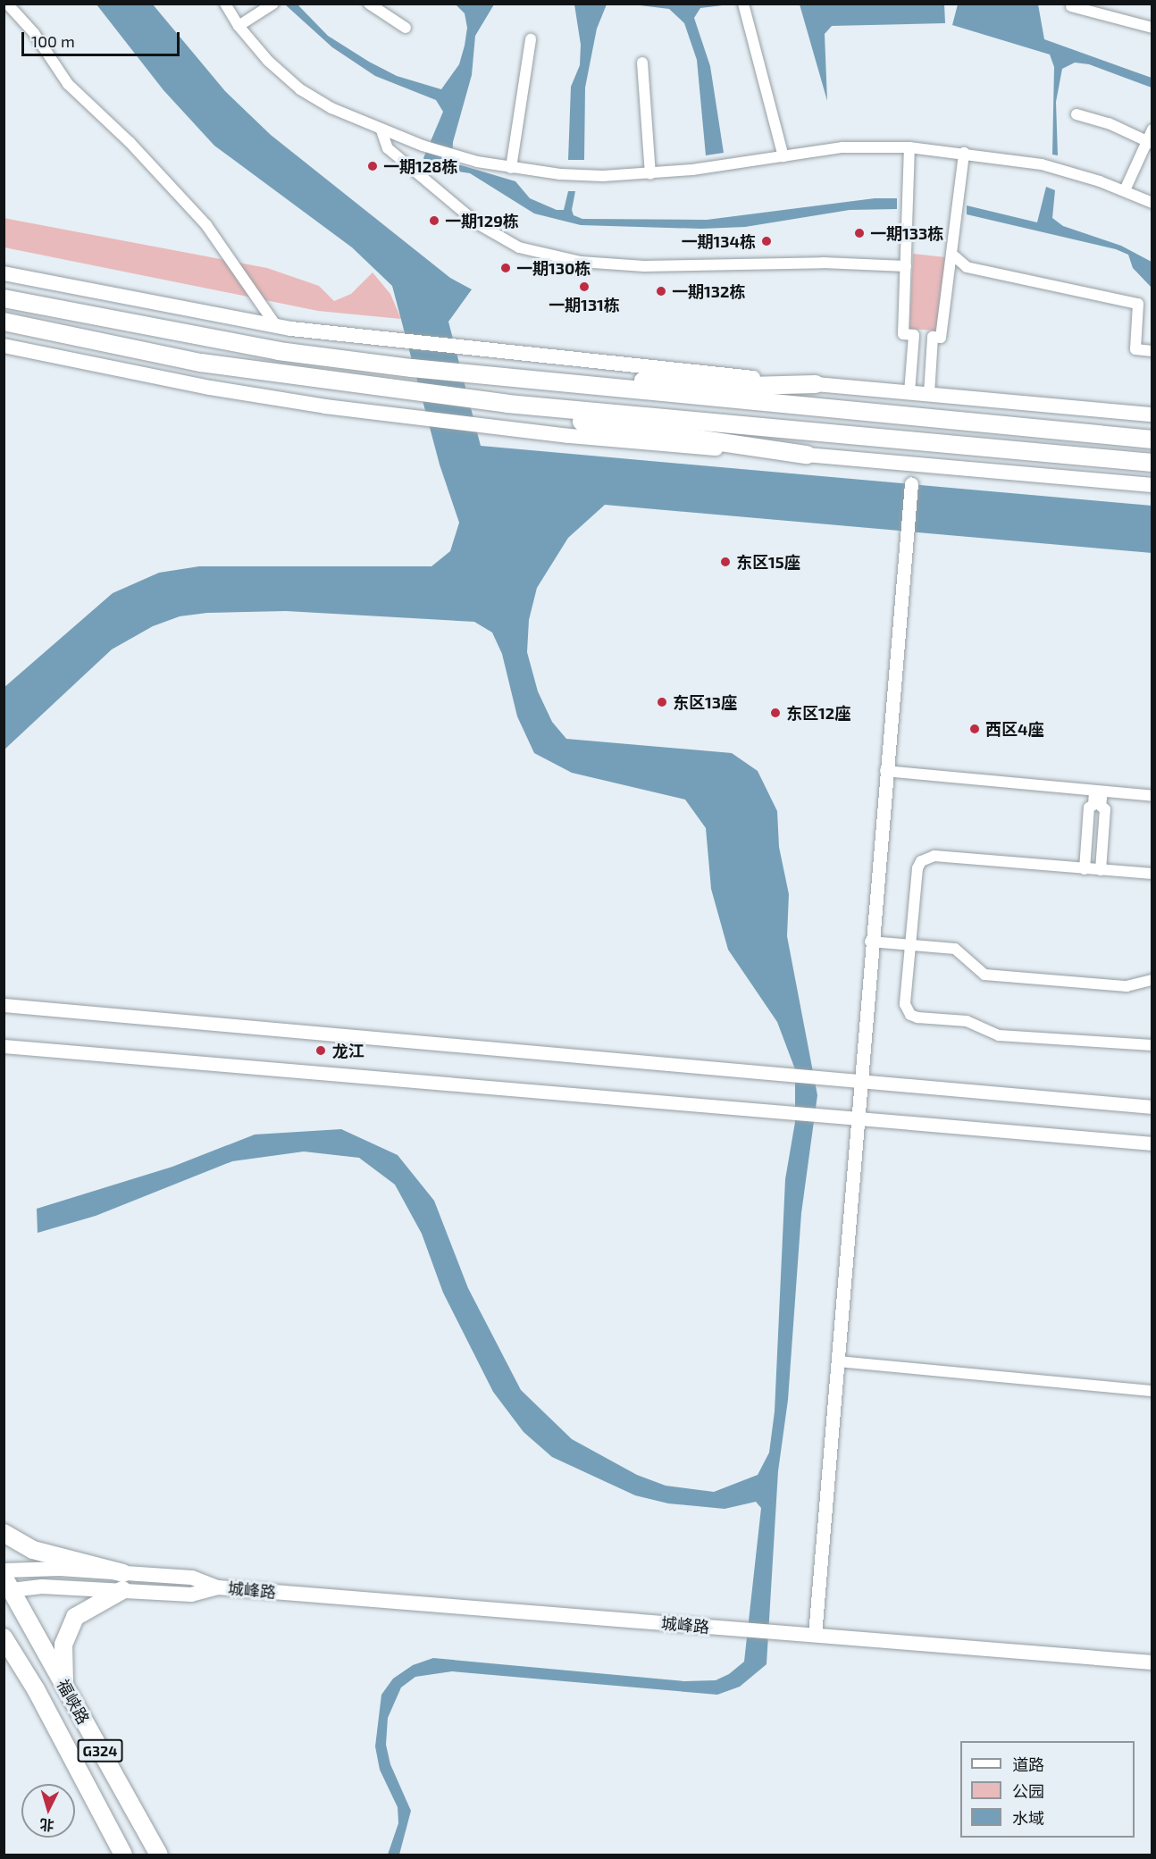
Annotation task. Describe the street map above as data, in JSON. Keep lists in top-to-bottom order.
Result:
{
  "streets": {
    "highway": ["福峡路", "G324"],
    "main road": ["城峰路"]
  },
  "crossings": [
    ["城峰路", "福峡路"]
  ],
  "places": [
    "一期128栋",
    "一期129栋",
    "一期133栋",
    "一期134栋",
    "一期130栋",
    "一期131栋",
    "一期132栋",
    "东区15座",
    "东区13座",
    "东区12座",
    "西区4座",
    "龙江"
  ],
  "legend": ["道路", "公园", "水域"],
  "scale_bar": "100 m",
  "north": "bottom"
}
